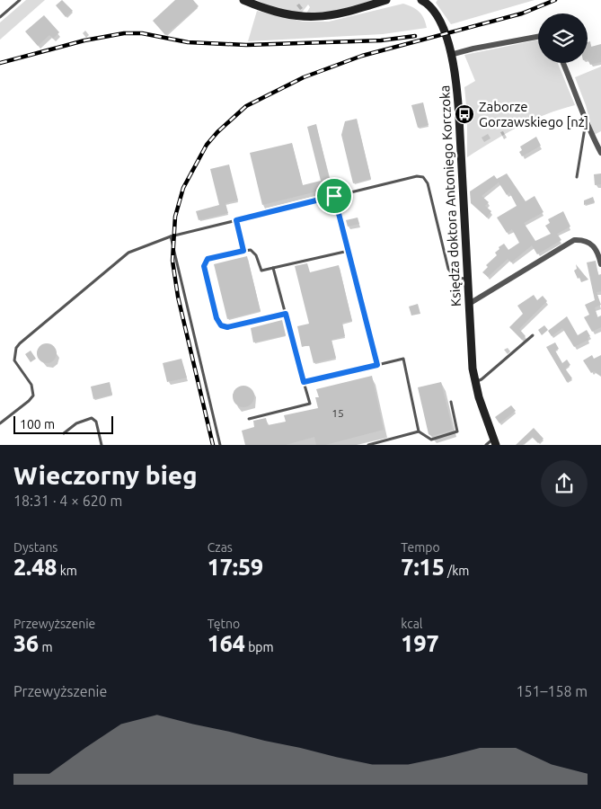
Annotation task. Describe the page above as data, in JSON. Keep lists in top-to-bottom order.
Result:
{
  "streets": {
    "street": ["Księdza doktora Antoniego Korczoka"]
  },
  "places": {
    "bus stop": ["Zaborze Gorzawskiego [nż]"]
  },
  "house_numbers": ["15"],
  "scale_bar": "100 m",
  "page": {
    "scale": "100 m",
    "heading": ["Wieczorny bieg", "18:31 · 4 × 620 m"],
    "stats": [
      ["Dystans", "2.48 km"],
      ["Czas", "17:59"],
      ["Tempo", "7:15 /km"],
      ["Przewyższenie", "36 m"],
      ["Tętno", "164 bpm"],
      ["kcal", "197"]
    ],
    "chart": ["Przewyższenie", "151–158 m"]
  }
}
